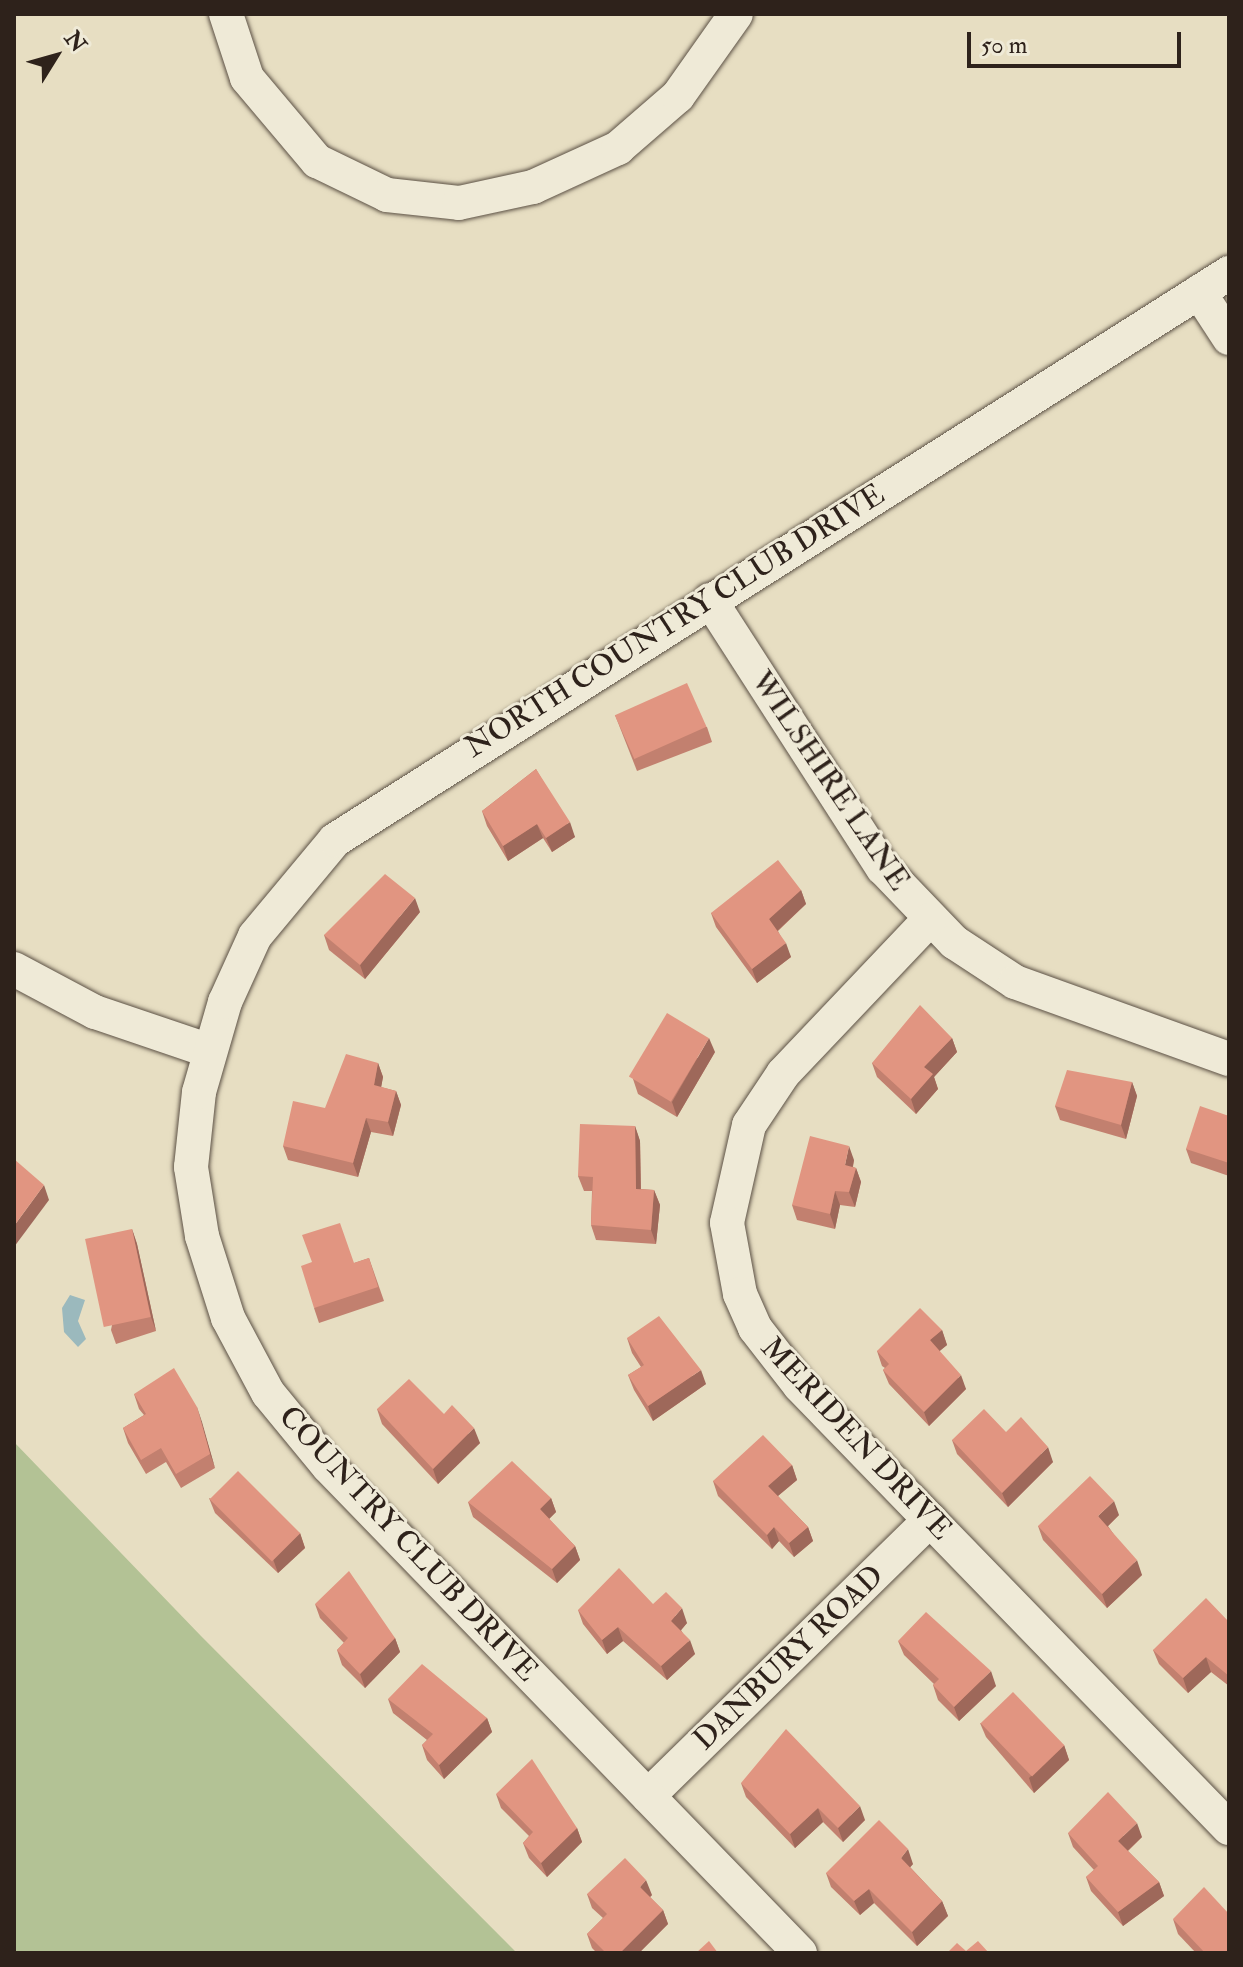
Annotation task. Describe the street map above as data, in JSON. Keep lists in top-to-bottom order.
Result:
{
  "streets": {
    "street": [
      "NORTH COUNTRY CLUB DRIVE",
      "WILSHIRE LANE",
      "MERIDEN DRIVE",
      "COUNTRY CLUB DRIVE",
      "DANBURY ROAD"
    ]
  },
  "crossings": [
    ["NORTH COUNTRY CLUB DRIVE", "WILSHIRE LANE"],
    ["NORTH COUNTRY CLUB DRIVE", "COUNTRY CLUB DRIVE"],
    ["WILSHIRE LANE", "MERIDEN DRIVE"],
    ["MERIDEN DRIVE", "DANBURY ROAD"],
    ["COUNTRY CLUB DRIVE", "DANBURY ROAD"]
  ],
  "scale_bar": "50 m",
  "north": "top right"
}
